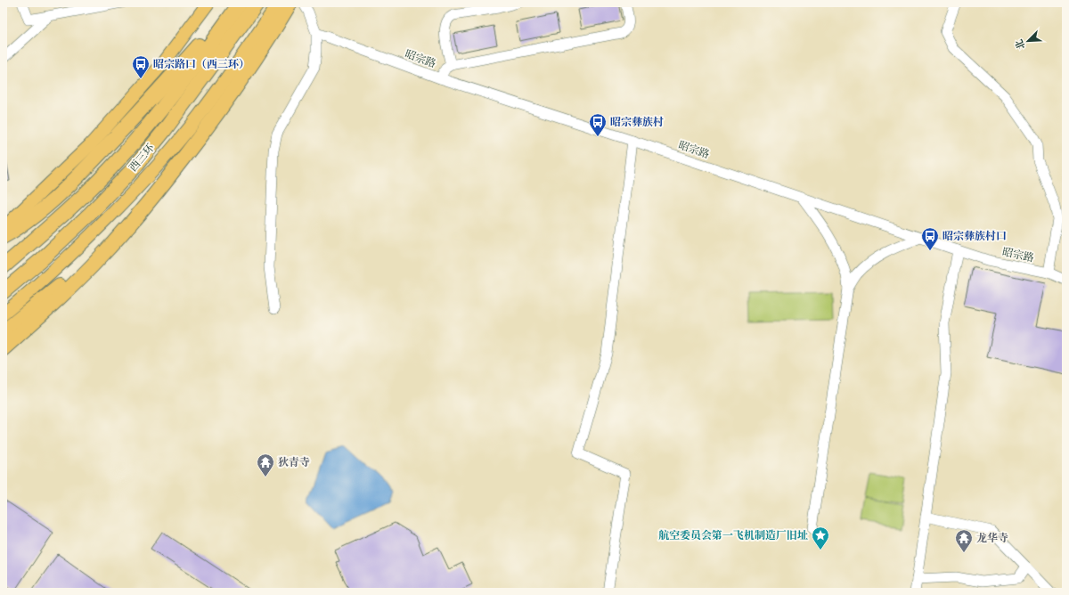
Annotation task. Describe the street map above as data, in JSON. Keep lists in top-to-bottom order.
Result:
{
  "streets": {
    "highway": ["西三环"],
    "street": ["昭宗路"]
  },
  "places": {
    "bus stop": ["昭宗路口（西三环）", "昭宗彝族村", "昭宗彝族村口"],
    "temple": ["狄青寺", "龙华寺"],
    "place": ["航空委员会第一飞机制造厂旧址"]
  },
  "north": "bottom left"
}
